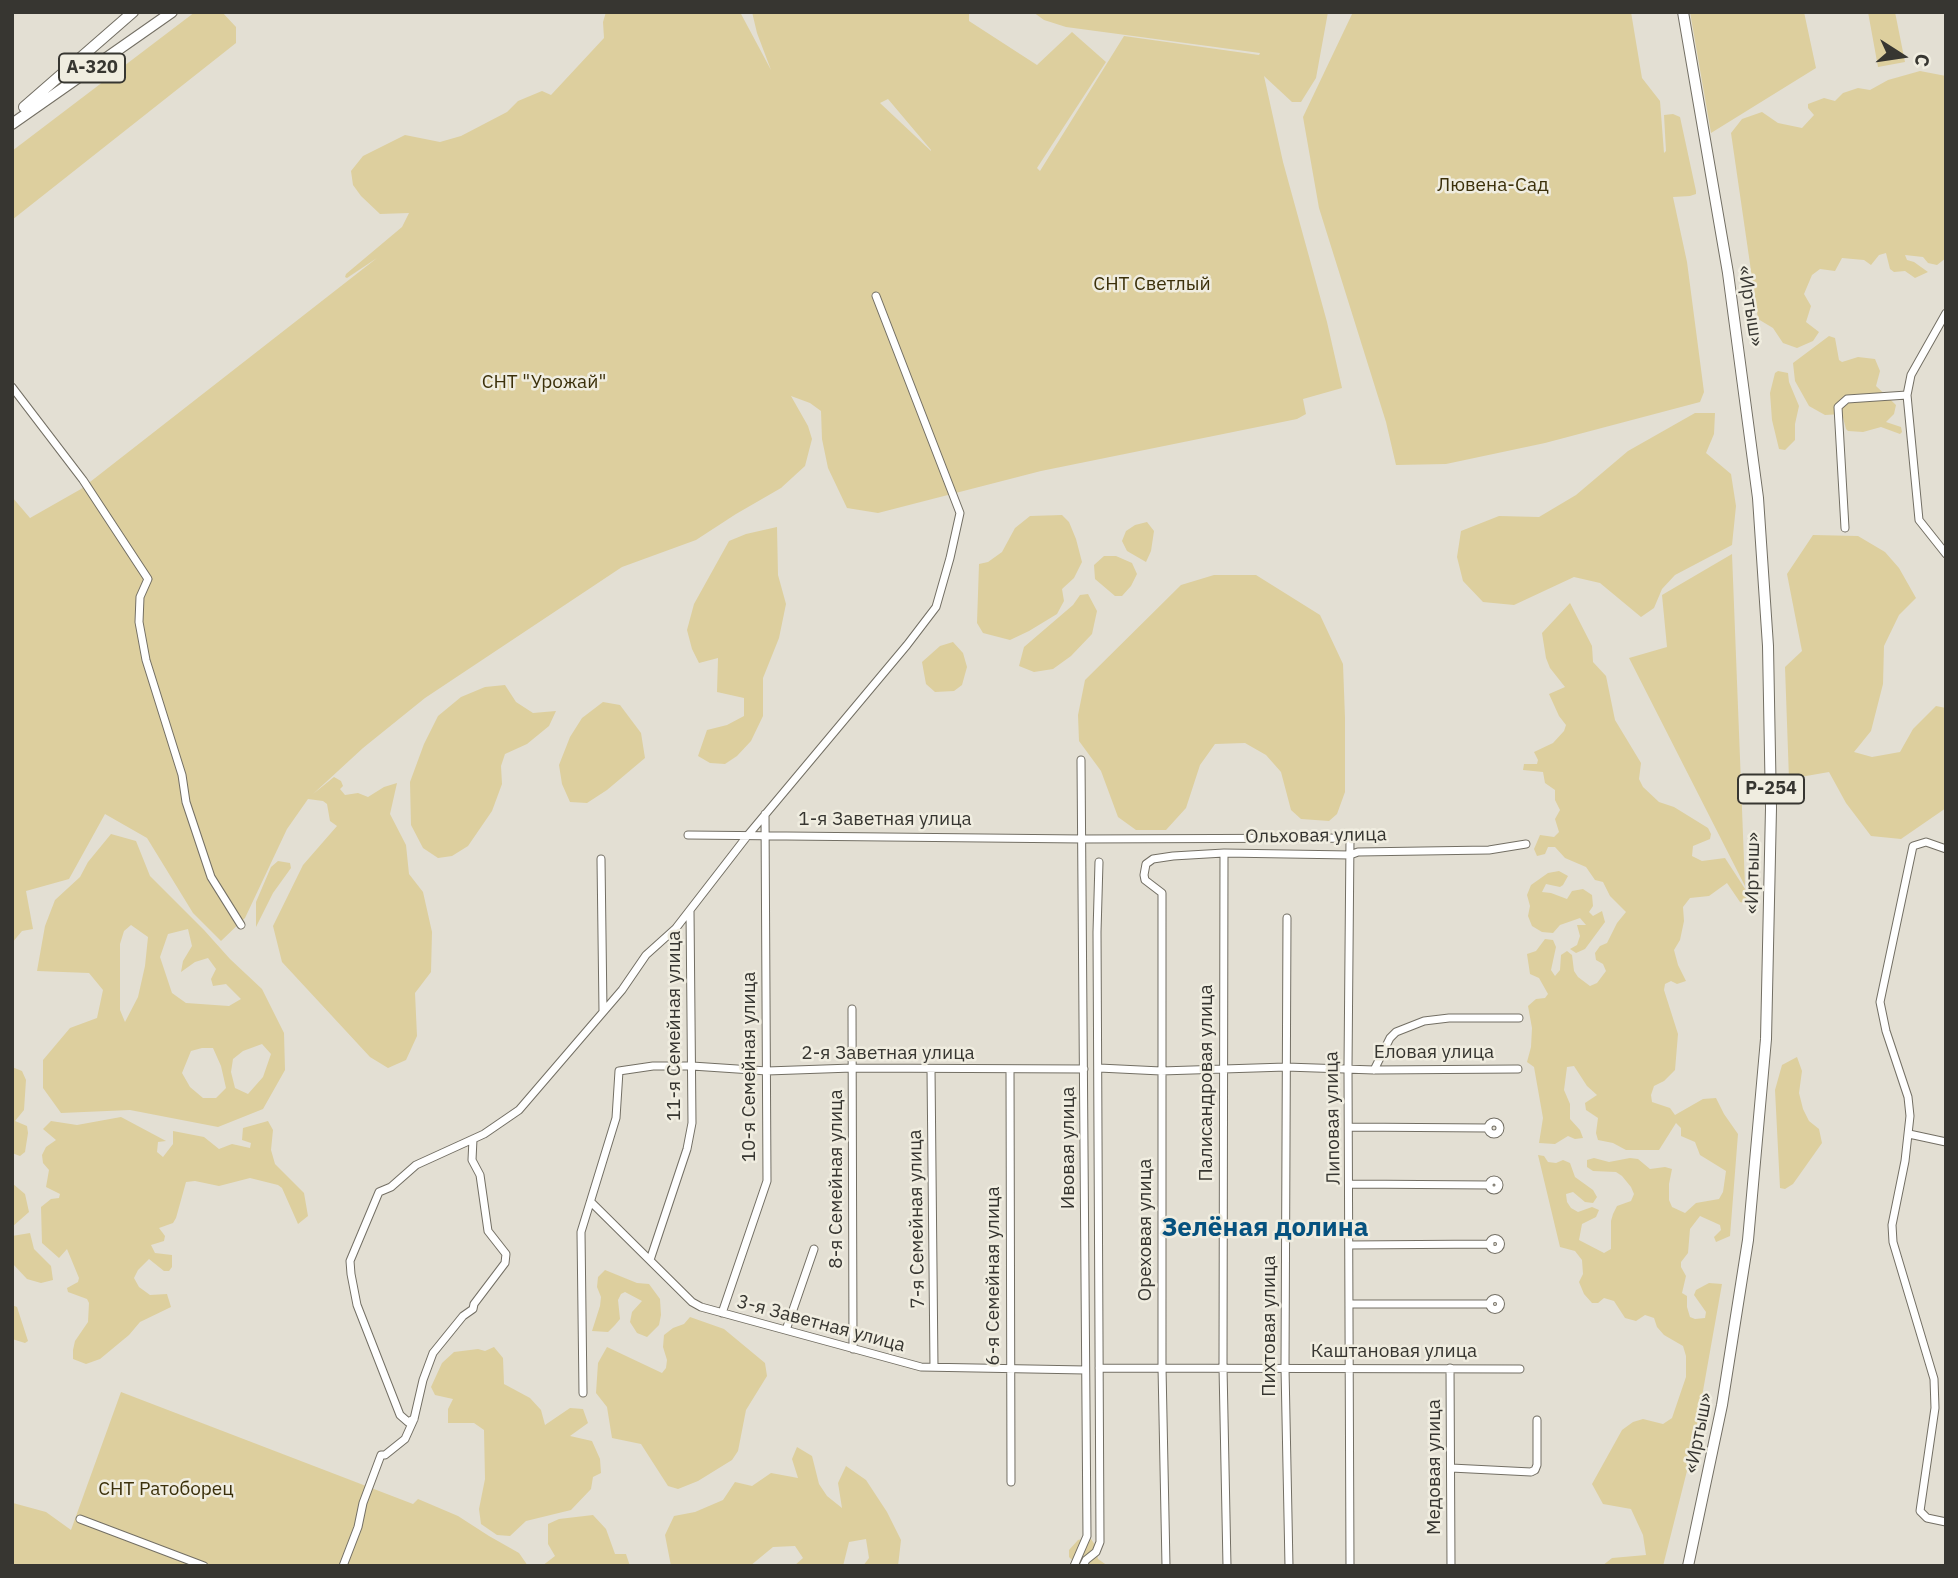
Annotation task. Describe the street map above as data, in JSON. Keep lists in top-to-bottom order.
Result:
{
  "streets": {
    "highway": ["А-320", "«Иртыш»", "Р-254"],
    "street": [
      "1-я Заветная улица",
      "Ольховая улица",
      "11-я Семейная улица",
      "Еловая улица",
      "2-я Заветная улица",
      "10-я Семейная улица",
      "Палисандровая улица",
      "Липовая улица",
      "Ивовая улица",
      "8-я Семейная улица",
      "7-я Семейная улица",
      "Ореховая улица",
      "6-я Семейная улица",
      "3-я Заветная улица",
      "Пихтовая улица",
      "Каштановая улица",
      "Медовая улица"
    ]
  },
  "crossings": [
    ["1-я Заветная улица", "10-я Семейная улица"],
    ["1-я Заветная улица", "Липовая улица"],
    ["1-я Заветная улица", "Ивовая улица"],
    ["Ольховая улица", "Палисандровая улица"],
    ["Ольховая улица", "Липовая улица"],
    ["Ольховая улица", "Ореховая улица"],
    ["11-я Семейная улица", "2-я Заветная улица"],
    ["11-я Семейная улица", "3-я Заветная улица"],
    ["Еловая улица", "Палисандровая улица"],
    ["Еловая улица", "Липовая улица"],
    ["Еловая улица", "Ивовая улица"],
    ["Еловая улица", "Ореховая улица"],
    ["Еловая улица", "Пихтовая улица"],
    ["2-я Заветная улица", "10-я Семейная улица"],
    ["2-я Заветная улица", "Ивовая улица"],
    ["2-я Заветная улица", "8-я Семейная улица"],
    ["2-я Заветная улица", "7-я Семейная улица"],
    ["2-я Заветная улица", "6-я Семейная улица"],
    ["2-я Заветная улица", "3-я Заветная улица"],
    ["10-я Семейная улица", "3-я Заветная улица"],
    ["Палисандровая улица", "Каштановая улица"],
    ["Липовая улица", "Каштановая улица"],
    ["Ивовая улица", "3-я Заветная улица"],
    ["Ивовая улица", "Каштановая улица"],
    ["8-я Семейная улица", "3-я Заветная улица"],
    ["7-я Семейная улица", "3-я Заветная улица"],
    ["Ореховая улица", "Каштановая улица"],
    ["6-я Семейная улица", "3-я Заветная улица"],
    ["Пихтовая улица", "Каштановая улица"],
    ["Каштановая улица", "Медовая улица"]
  ],
  "districts": ["Зелёная долина"],
  "parks": [
    "Лювена-Сад",
    "СНТ Светлый",
    "СНТ \"Урожай\"",
    "СНТ Ратоборец"
  ],
  "north": "right"
}
